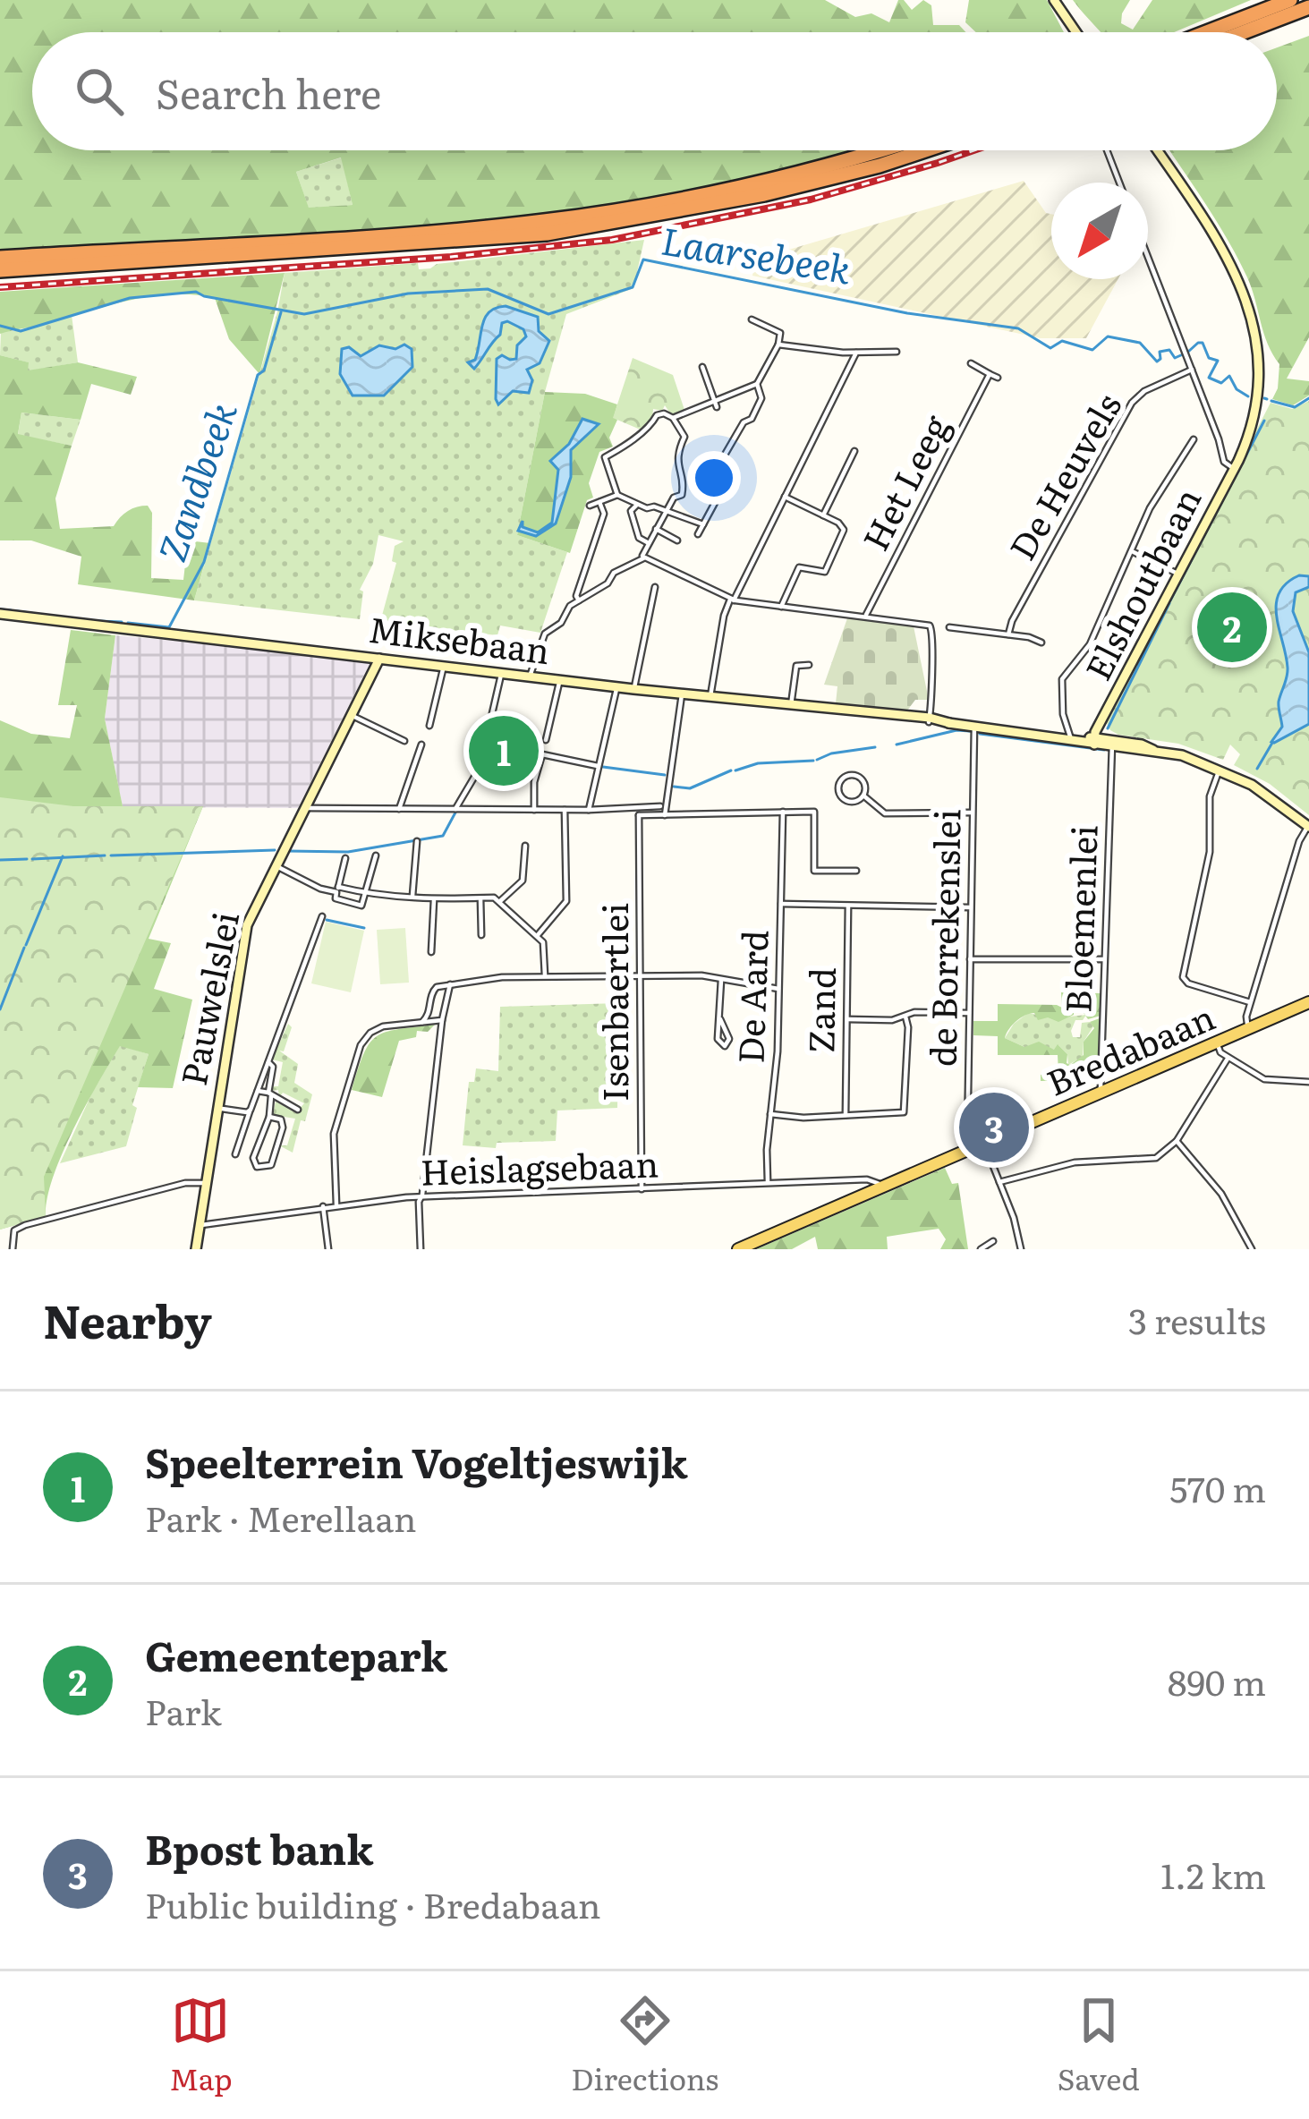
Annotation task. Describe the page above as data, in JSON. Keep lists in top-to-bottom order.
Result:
{
  "streets": {
    "main road": ["Bredabaan"],
    "street": [
      "De Heuvels",
      "Het Leeg",
      "Elshoutbaan",
      "Miksebaan",
      "Bloemenlei",
      "de Borrekenslei",
      "De Aard",
      "Pauwelslei",
      "Isenbaertlei",
      "Zand",
      "Heislagsebaan"
    ]
  },
  "crossings": [
    ["De Heuvels", "Elshoutbaan"],
    ["Elshoutbaan", "Miksebaan"],
    ["Miksebaan", "Bloemenlei"],
    ["Miksebaan", "de Borrekenslei"],
    ["Miksebaan", "Pauwelslei"],
    ["Bloemenlei", "Bredabaan"],
    ["de Borrekenslei", "Bredabaan"],
    ["De Aard", "Heislagsebaan"],
    ["Pauwelslei", "Heislagsebaan"],
    ["Isenbaertlei", "Heislagsebaan"],
    ["Bredabaan", "Heislagsebaan"]
  ],
  "water": ["Laarsebeek", "Zandbeek"],
  "north": "bottom left",
  "page": {
    "search": "Search here",
    "pins": ["2", "1", "3"],
    "heading": ["Nearby", "3 results"],
    "list": [
      {
        "mark": "1",
        "name": "Speelterrein Vogeltjeswijk",
        "note": "Park · Merellaan",
        "value": "570 m"
      },
      {
        "mark": "2",
        "name": "Gemeentepark",
        "note": "Park",
        "value": "890 m"
      },
      {
        "mark": "3",
        "name": "Bpost bank",
        "note": "Public building · Bredabaan",
        "value": "1.2 km"
      }
    ],
    "nav": ["Map", "Directions", "Saved"]
  }
}
